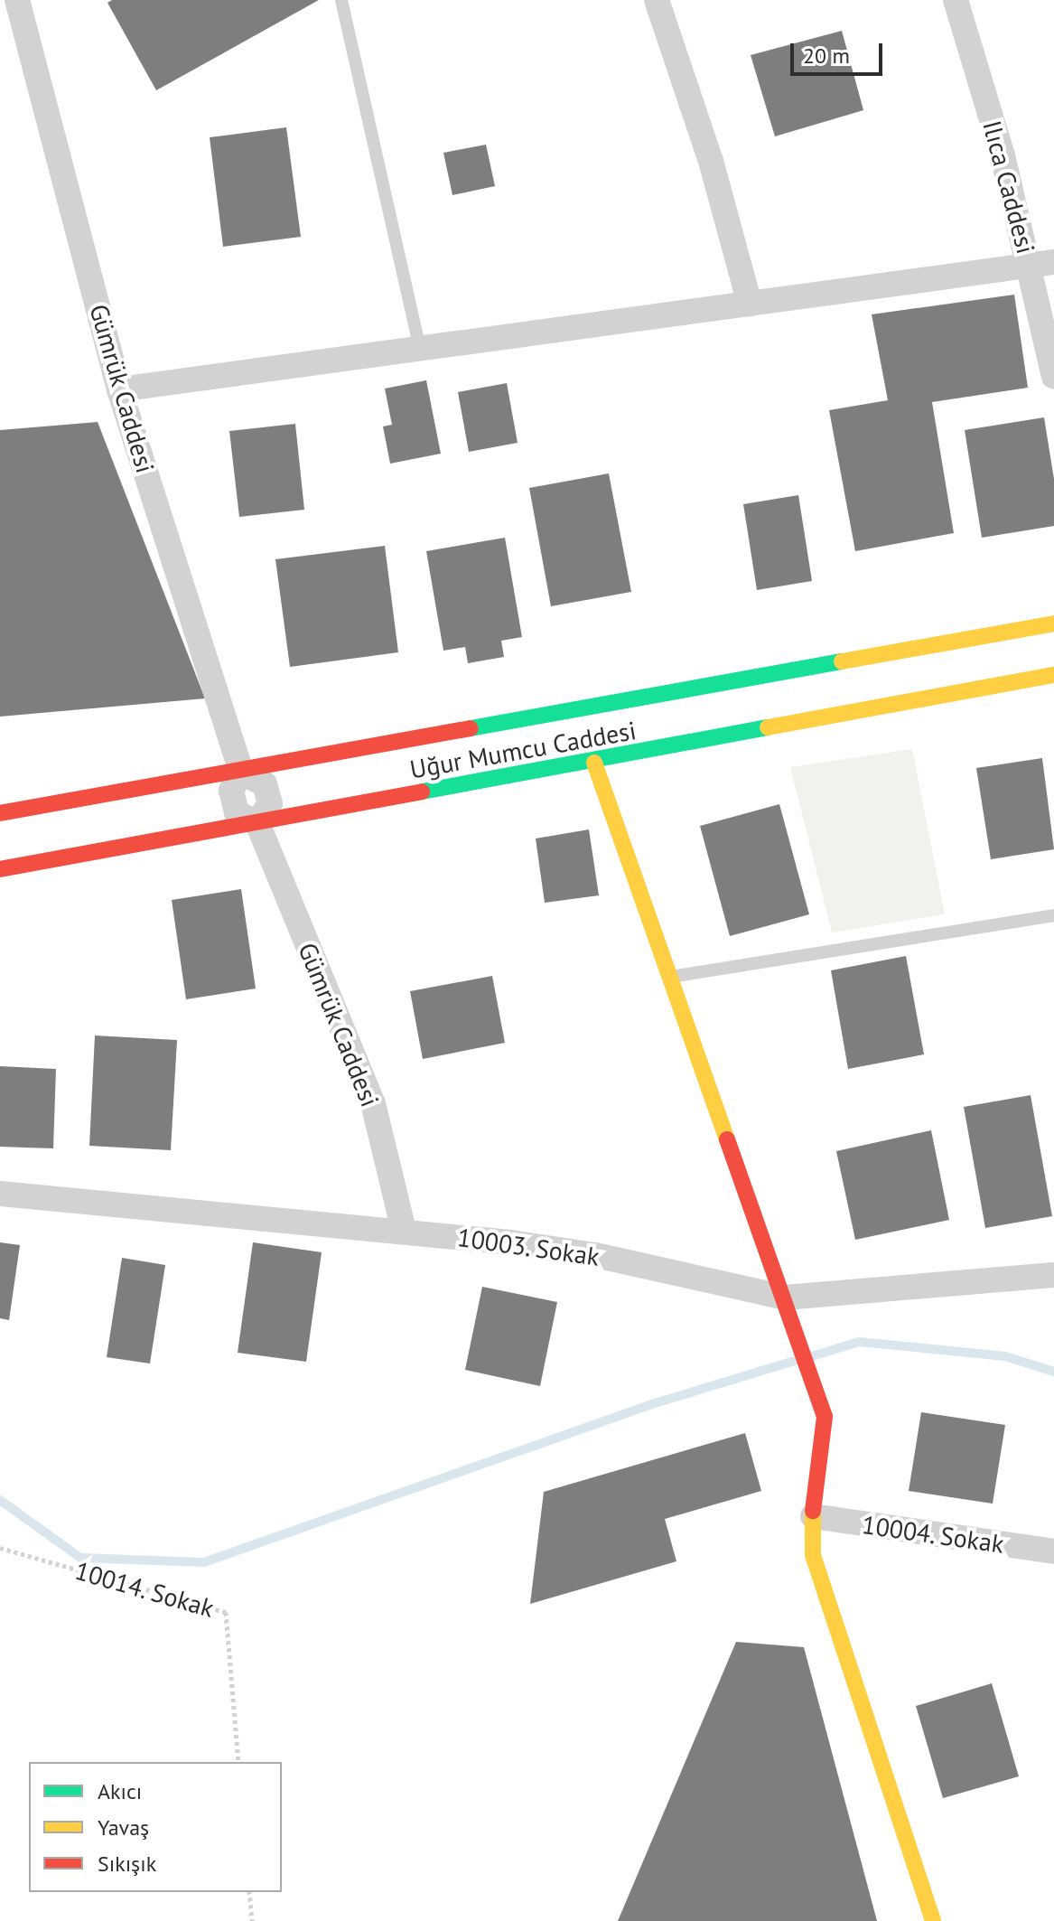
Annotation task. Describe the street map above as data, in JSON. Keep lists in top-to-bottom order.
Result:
{
  "streets": {
    "main road": ["Uğur Mumcu Caddesi"],
    "street": [
      "Ilıca Caddesi",
      "Gümrük Caddesi",
      "10003. Sokak",
      "10004. Sokak"
    ],
    "path": ["10014. Sokak"]
  },
  "crossings": [
    ["Gümrük Caddesi", "Uğur Mumcu Caddesi"],
    ["Gümrük Caddesi", "10003. Sokak"]
  ],
  "legend": ["Akıcı", "Yavaş", "Sıkışık"],
  "scale_bar": "20 m"
}
